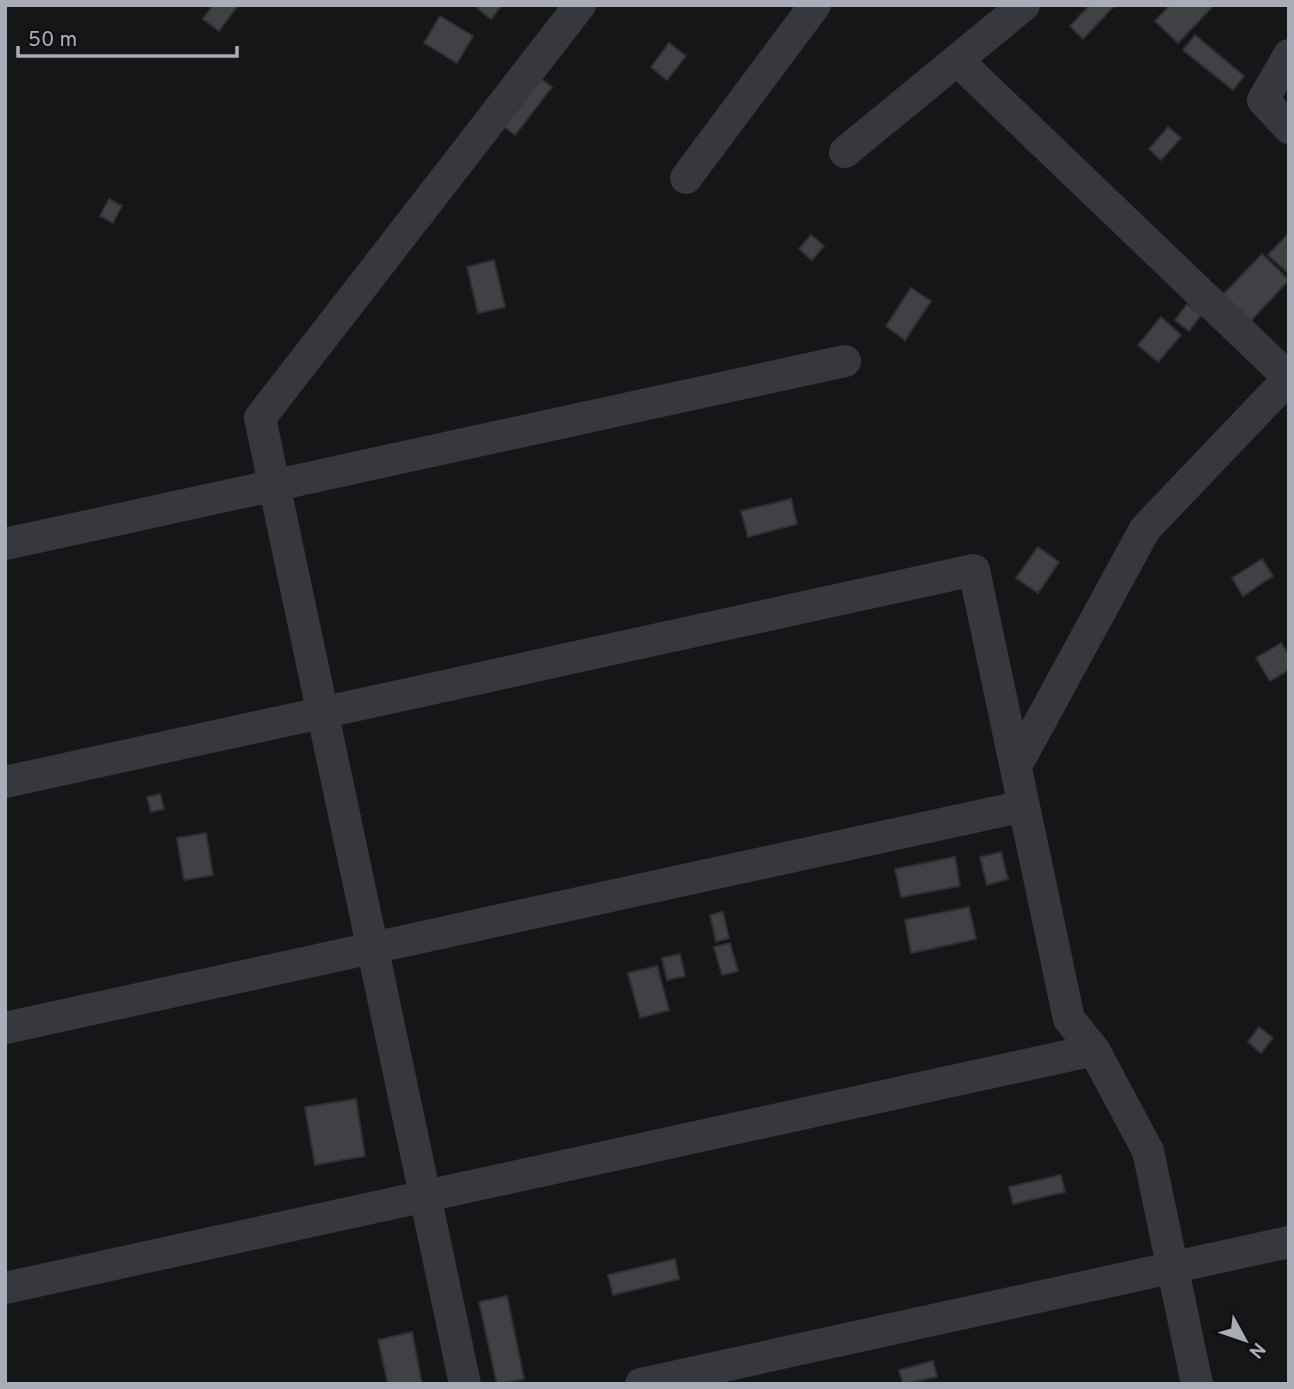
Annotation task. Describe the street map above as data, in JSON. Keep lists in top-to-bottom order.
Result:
{
  "scale_bar": "50 m",
  "north": "bottom right"
}
